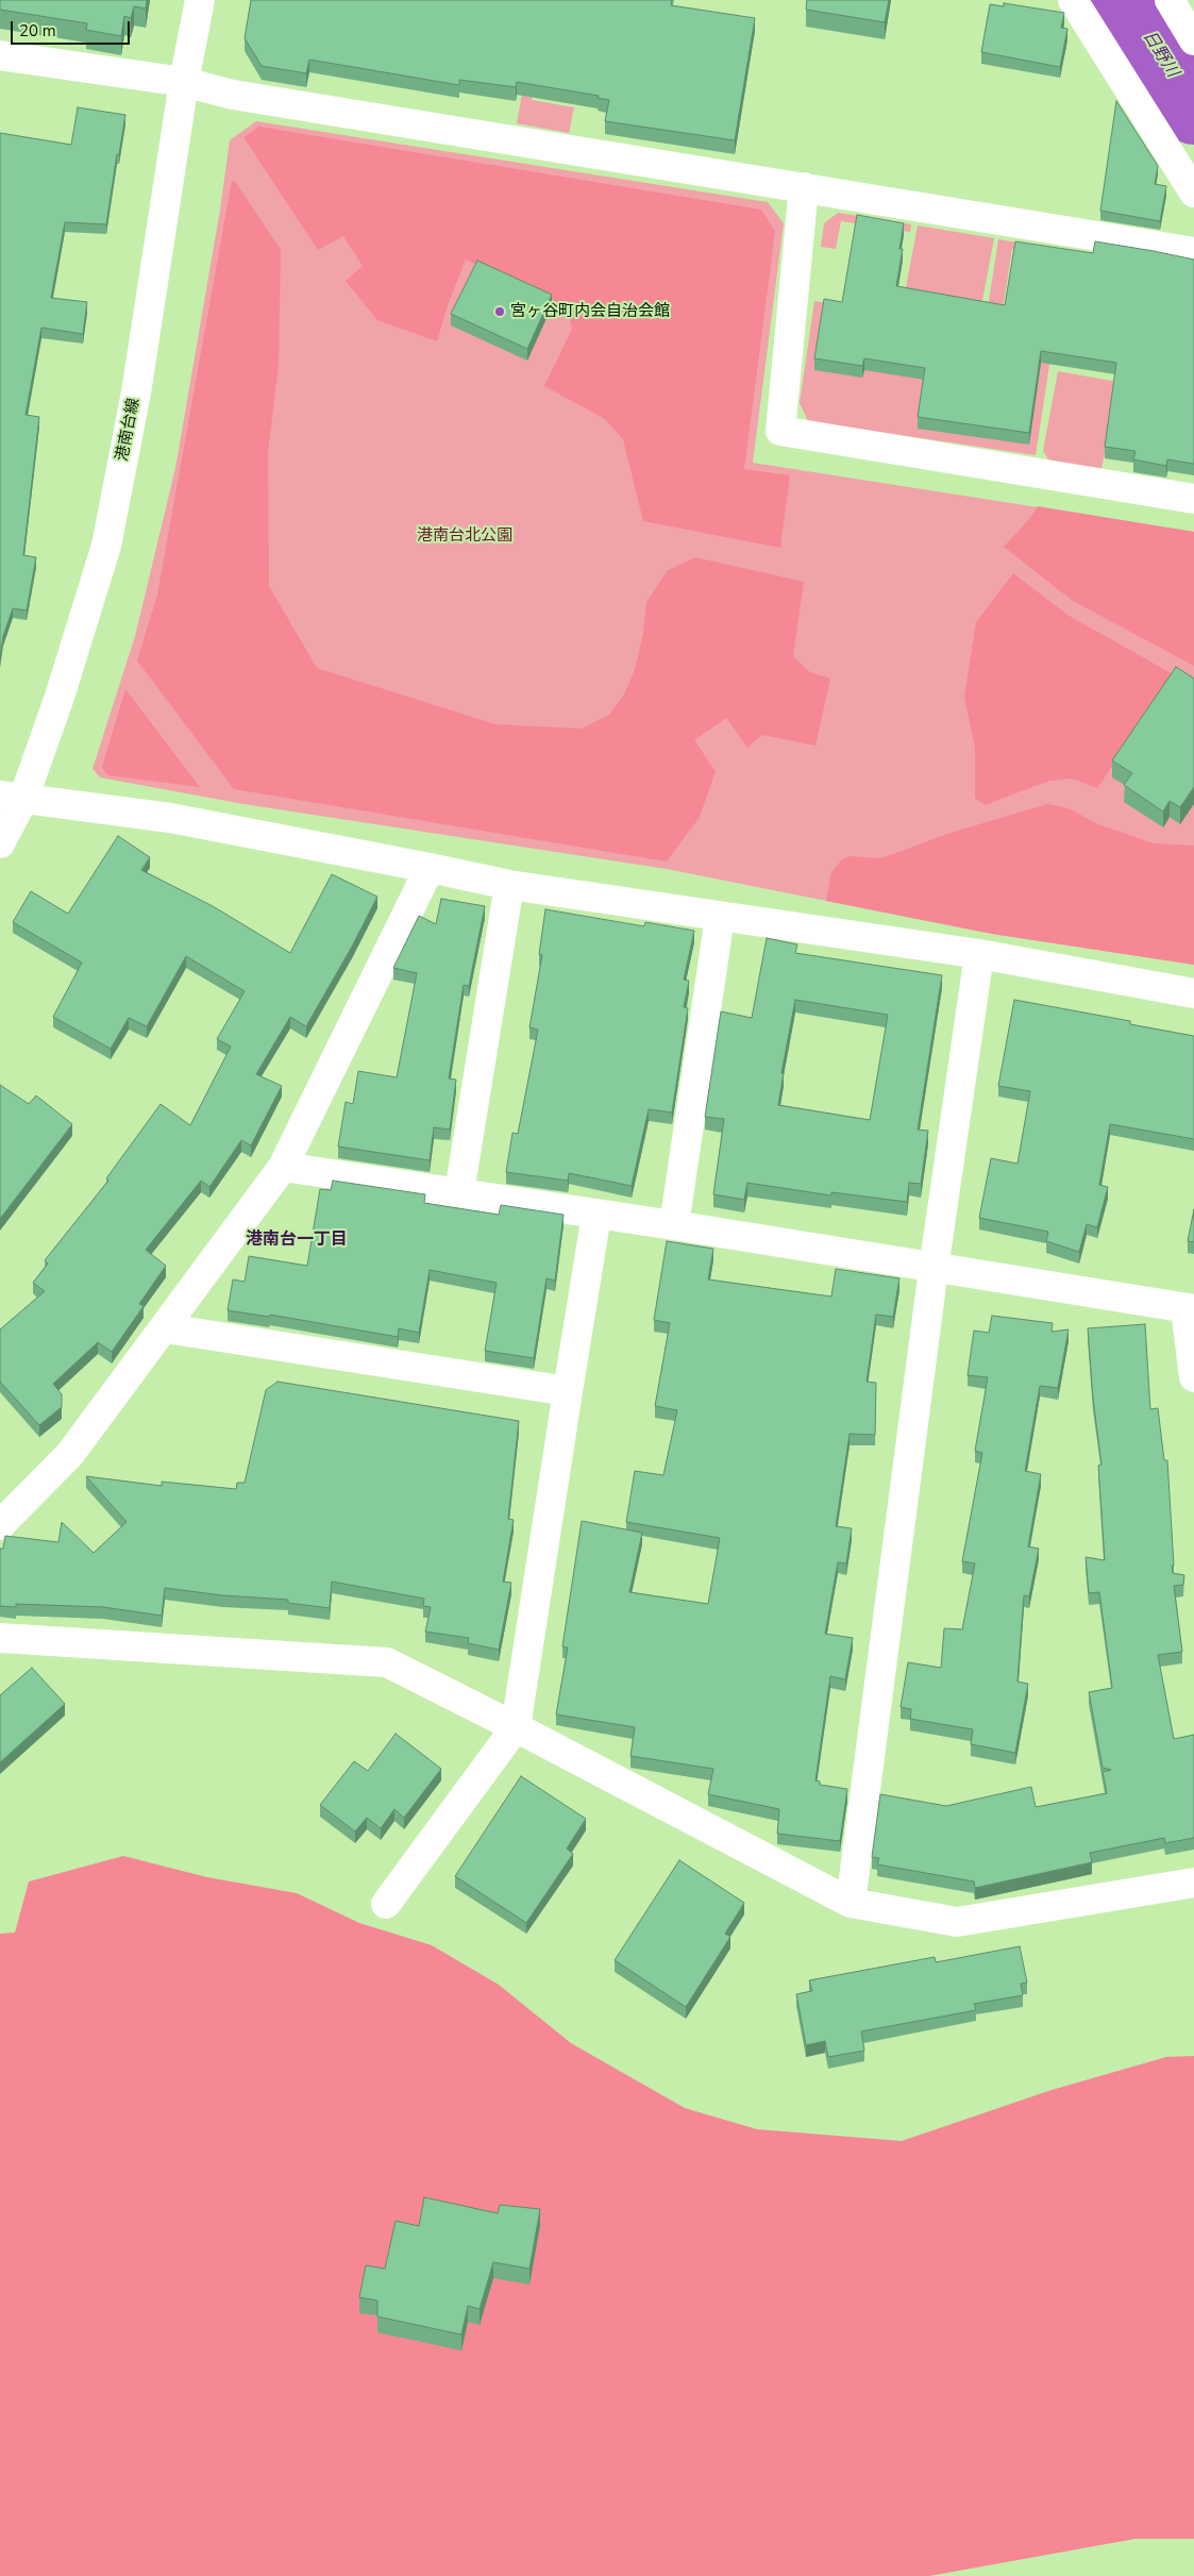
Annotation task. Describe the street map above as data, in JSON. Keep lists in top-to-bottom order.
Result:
{
  "streets": {
    "street": ["港南台線"]
  },
  "districts": ["港南台一丁目"],
  "water": ["日野川"],
  "parks": ["港南台北公園"],
  "places": ["宮ヶ谷町内会自治会館"],
  "scale_bar": "20 m"
}
